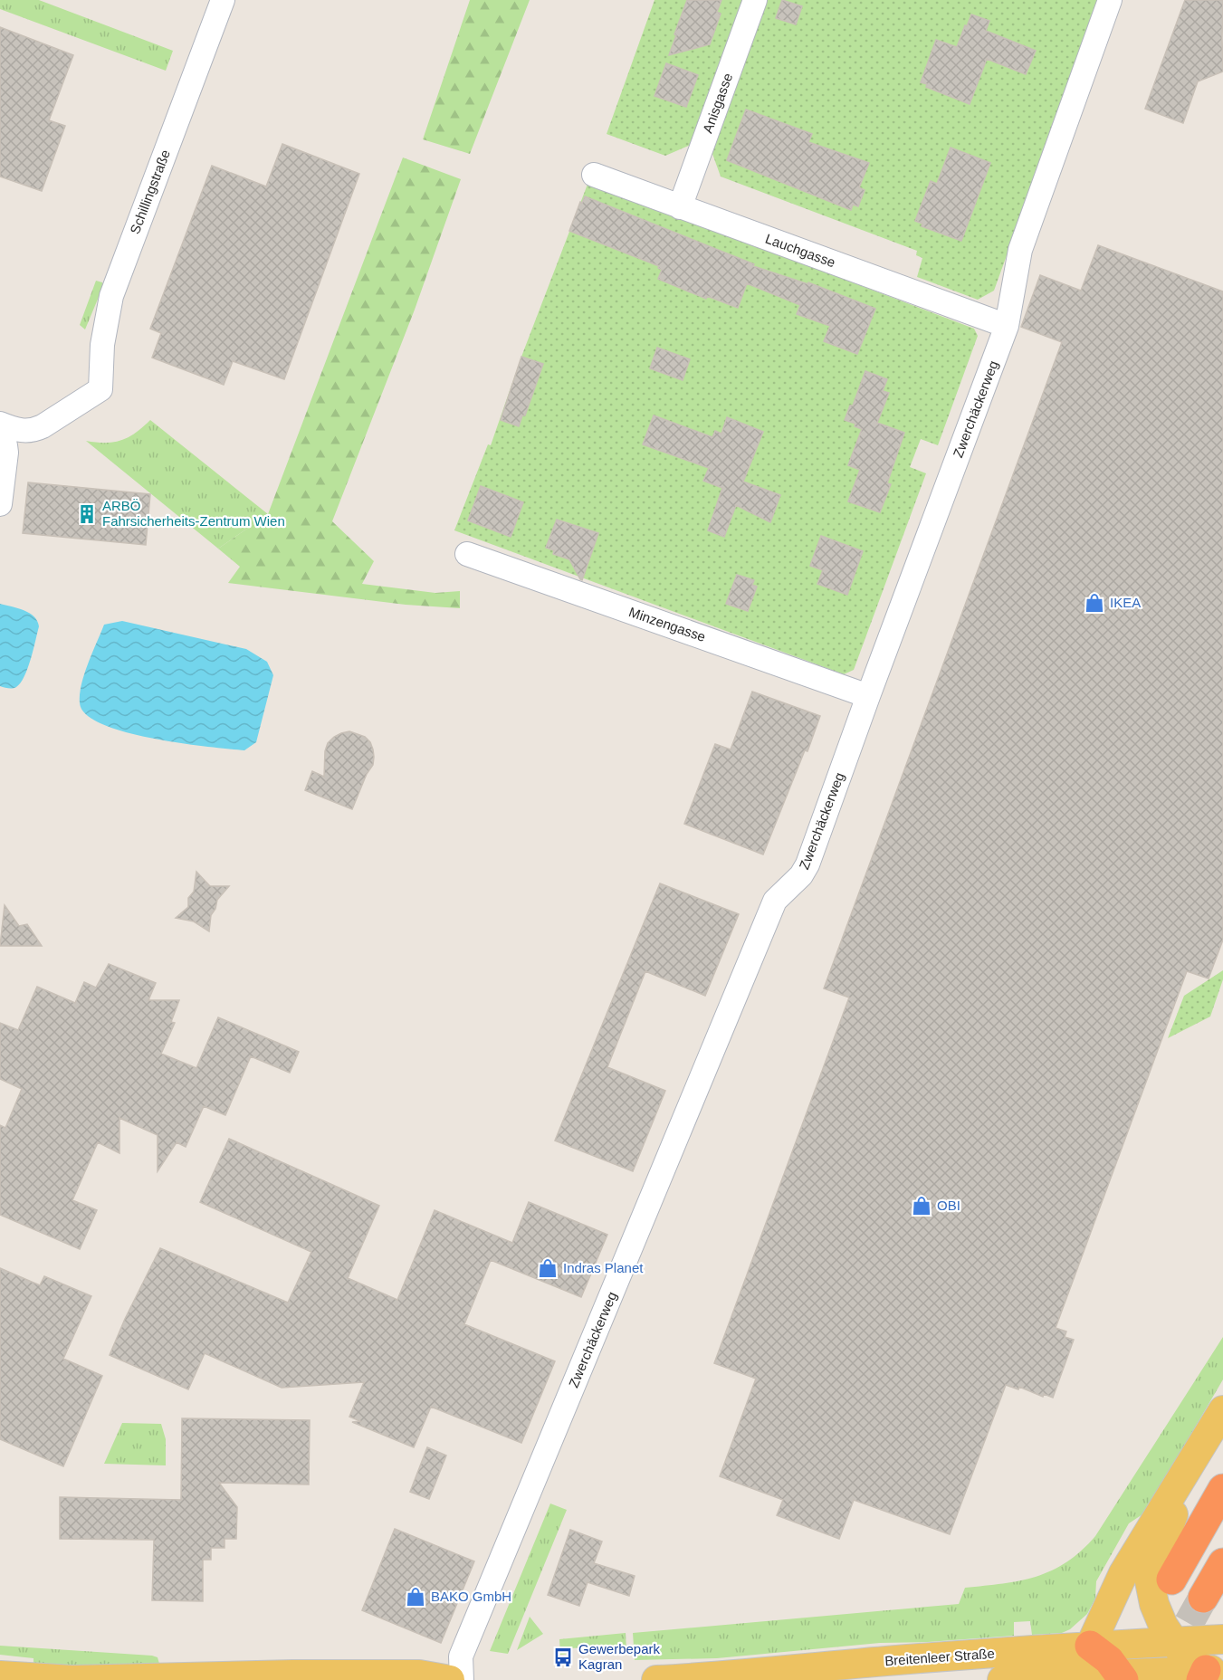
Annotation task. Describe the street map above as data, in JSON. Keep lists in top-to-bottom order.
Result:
{
  "streets": {
    "main road": ["Breitenleer Straße"],
    "street": [
      "Anisgasse",
      "Schillingstraße",
      "Lauchgasse",
      "Zwerchäckerweg",
      "Minzengasse"
    ]
  },
  "crossings": [
    ["Anisgasse", "Lauchgasse"],
    ["Lauchgasse", "Zwerchäckerweg"],
    ["Zwerchäckerweg", "Minzengasse"]
  ],
  "places": {
    "building": ["ARBÖ Fahrsicherheits-Zentrum Wien"],
    "shop": [
      "IKEA",
      "OBI",
      "Indras Planet",
      "BAKO GmbH"
    ],
    "bus stop": ["Gewerbepark Kagran"]
  }
}
